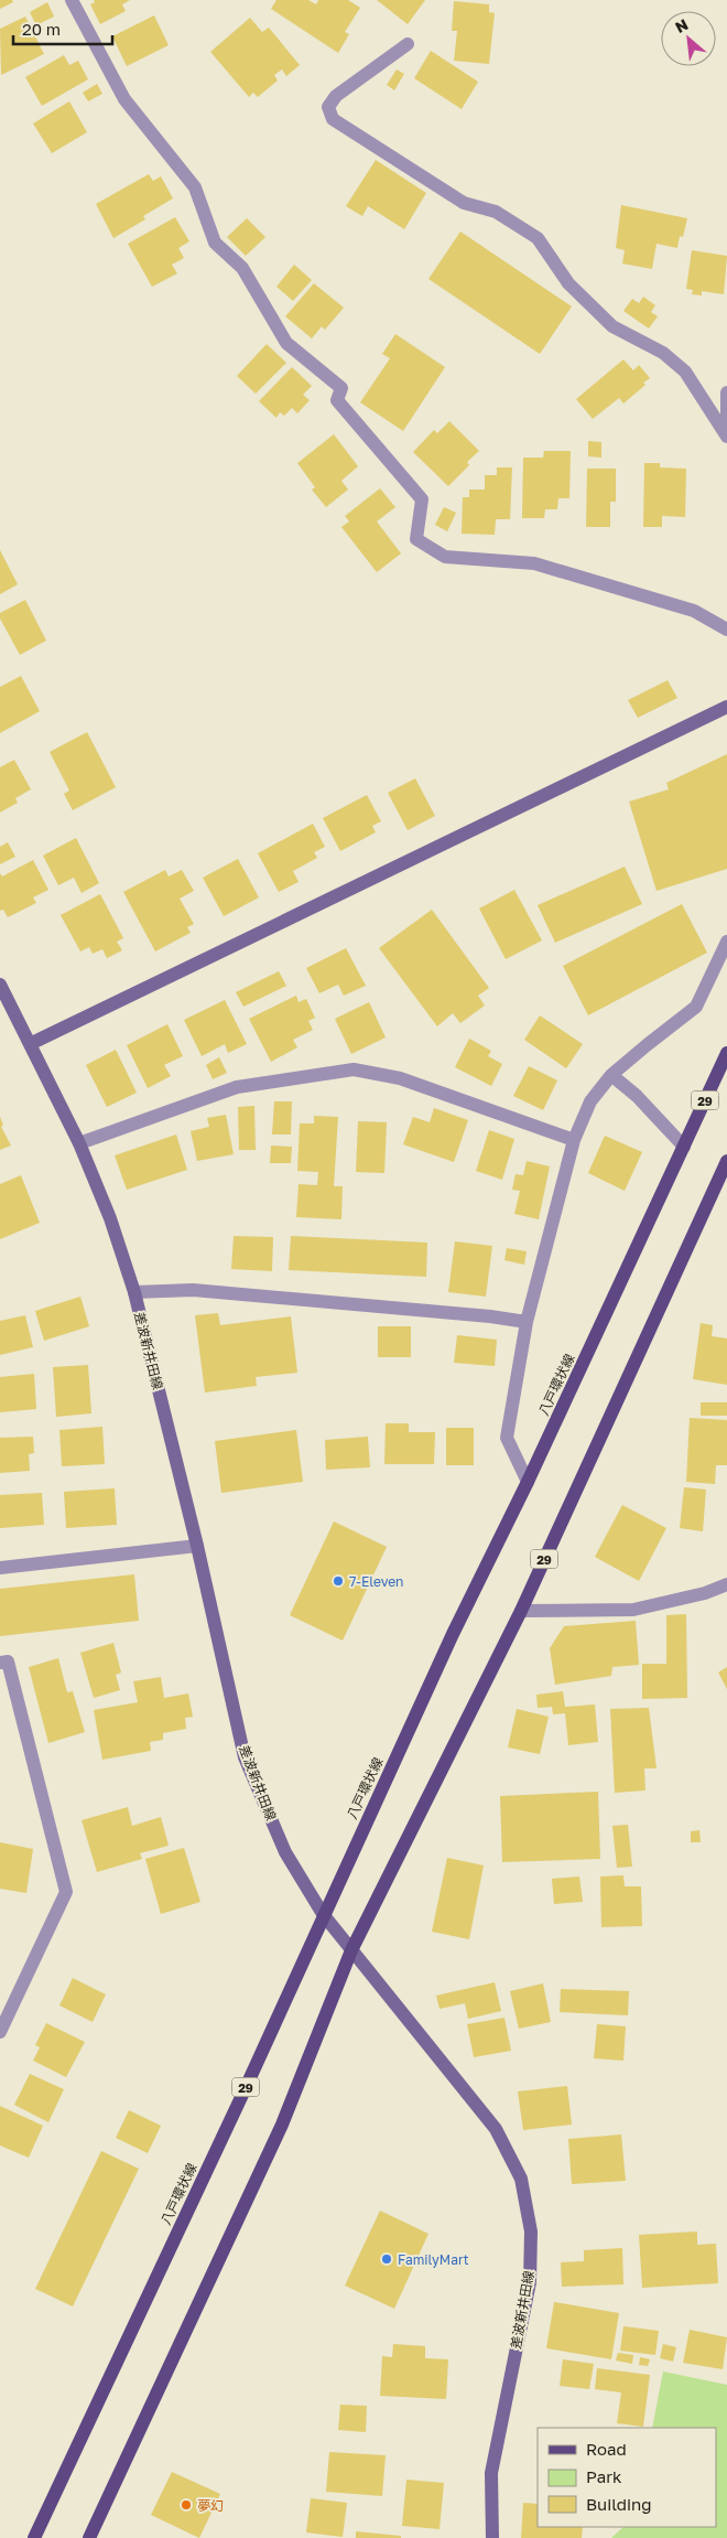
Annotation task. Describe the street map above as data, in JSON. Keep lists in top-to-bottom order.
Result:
{
  "streets": {
    "main road": ["29", "差波新井田線", "八戸環状線"]
  },
  "crossings": [
    ["29", "差波新井田線"],
    ["差波新井田線", "八戸環状線"]
  ],
  "places": ["7-Eleven", "FamilyMart", "夢幻"],
  "legend": ["Road", "Park", "Building"],
  "scale_bar": "20 m",
  "north": "top left"
}
